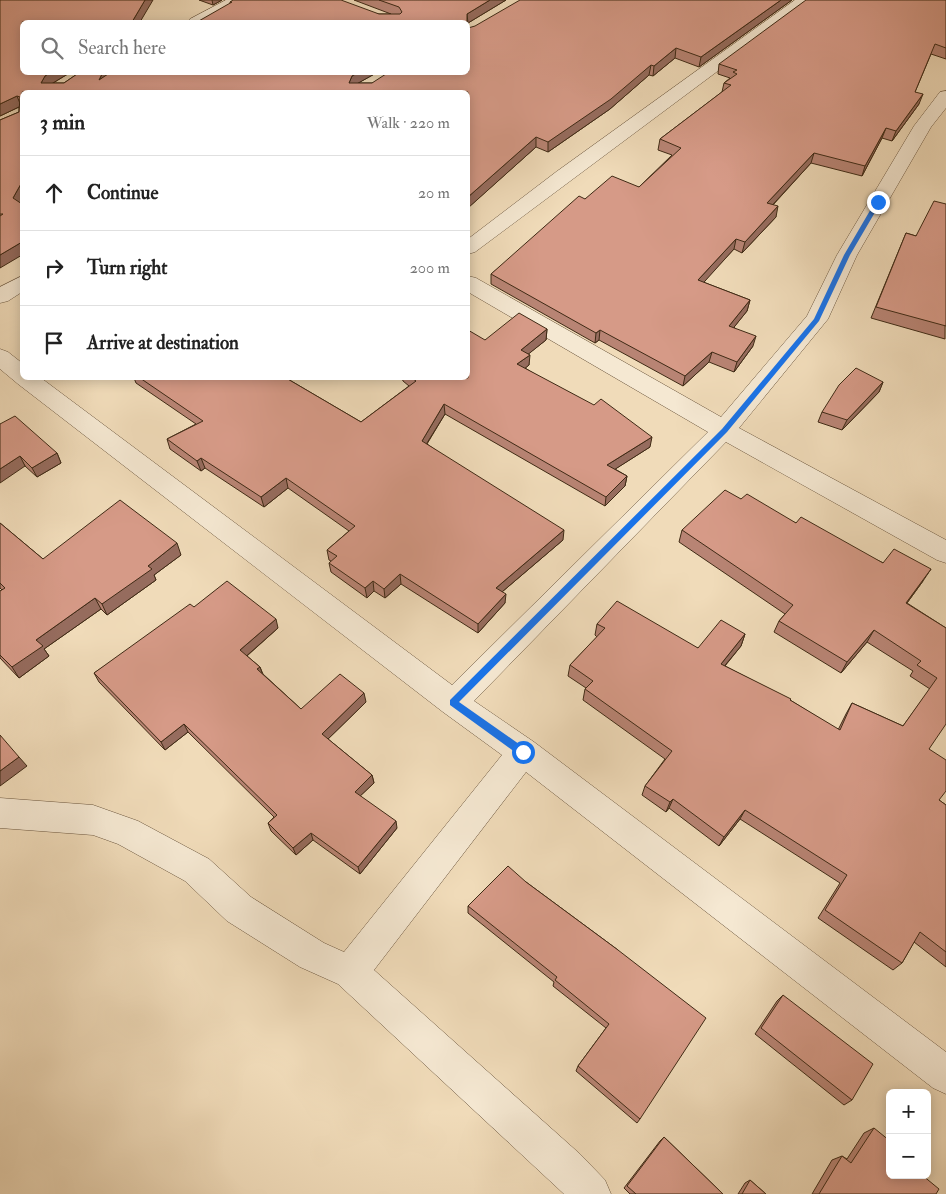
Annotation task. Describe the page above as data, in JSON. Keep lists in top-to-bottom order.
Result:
{
  "page": {
    "search": "Search here",
    "heading": ["3 min", "Walk · 220 m"],
    "list": [
      ["Continue", "20 m"],
      ["Turn right", "200 m"],
      "Arrive at destination"
    ],
    "map_buttons": ["+", "−"]
  }
}
